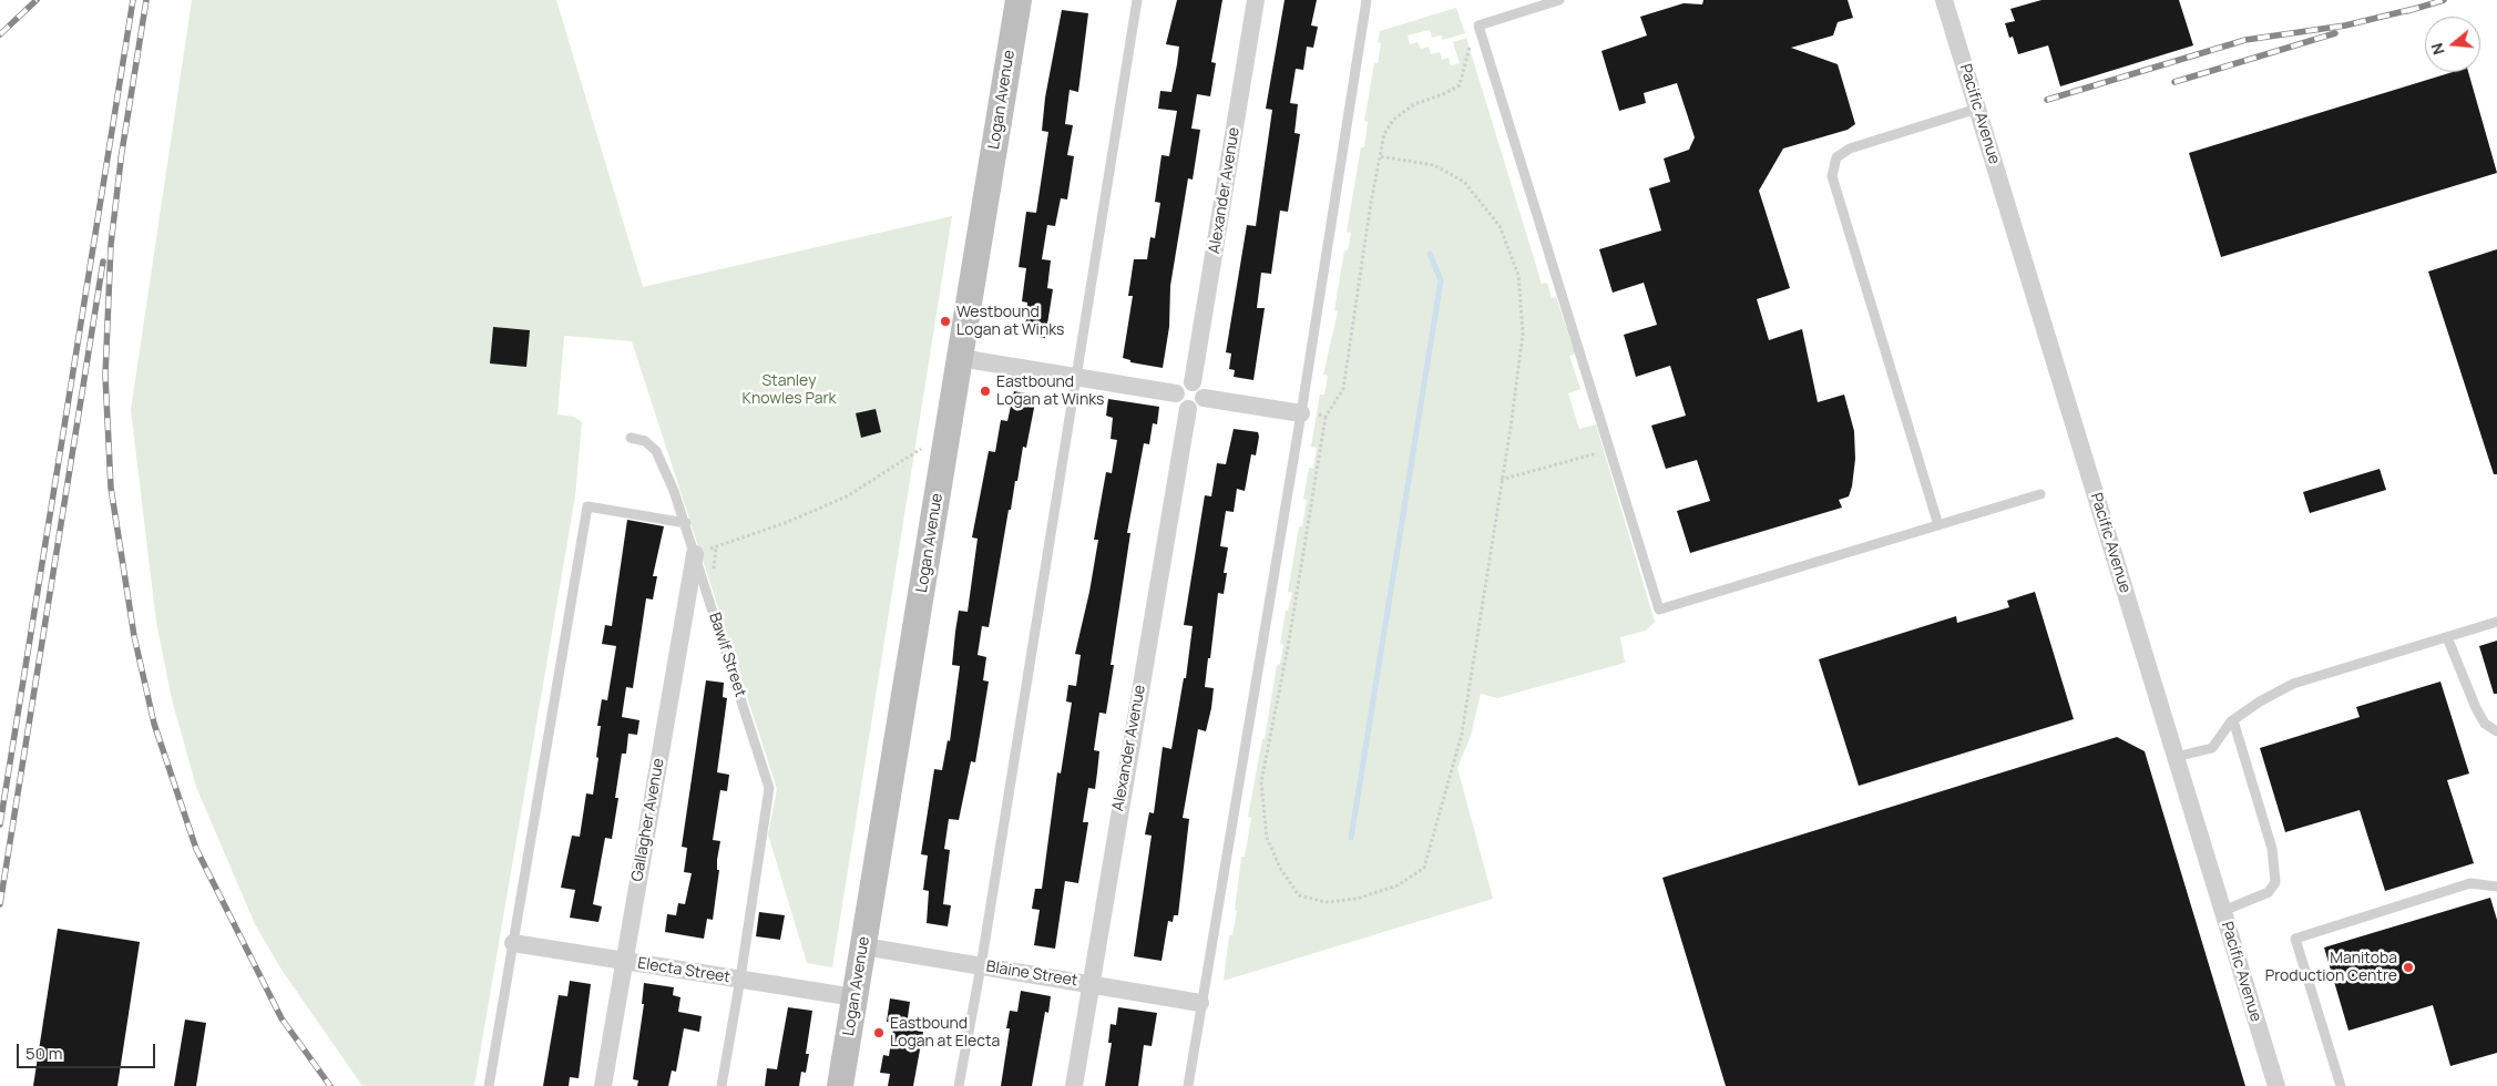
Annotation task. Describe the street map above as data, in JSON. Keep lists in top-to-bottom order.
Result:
{
  "streets": {
    "main road": ["Logan Avenue"],
    "street": [
      "Pacific Avenue",
      "Alexander Avenue",
      "Gallagher Avenue",
      "Electa Street",
      "Blaine Street"
    ],
    "lane": ["Bawlf Street"]
  },
  "crossings": [
    ["Logan Avenue", "Electa Street"],
    ["Logan Avenue", "Blaine Street"],
    ["Alexander Avenue", "Blaine Street"],
    ["Bawlf Street", "Gallagher Avenue"],
    ["Bawlf Street", "Electa Street"],
    ["Gallagher Avenue", "Electa Street"]
  ],
  "parks": ["Stanley Knowles Park"],
  "places": [
    "Westbound Logan at Winks",
    "Eastbound Logan at Winks",
    "Manitoba Production Centre",
    "Eastbound Logan at Electa"
  ],
  "scale_bar": "50 m",
  "north": "left"
}
